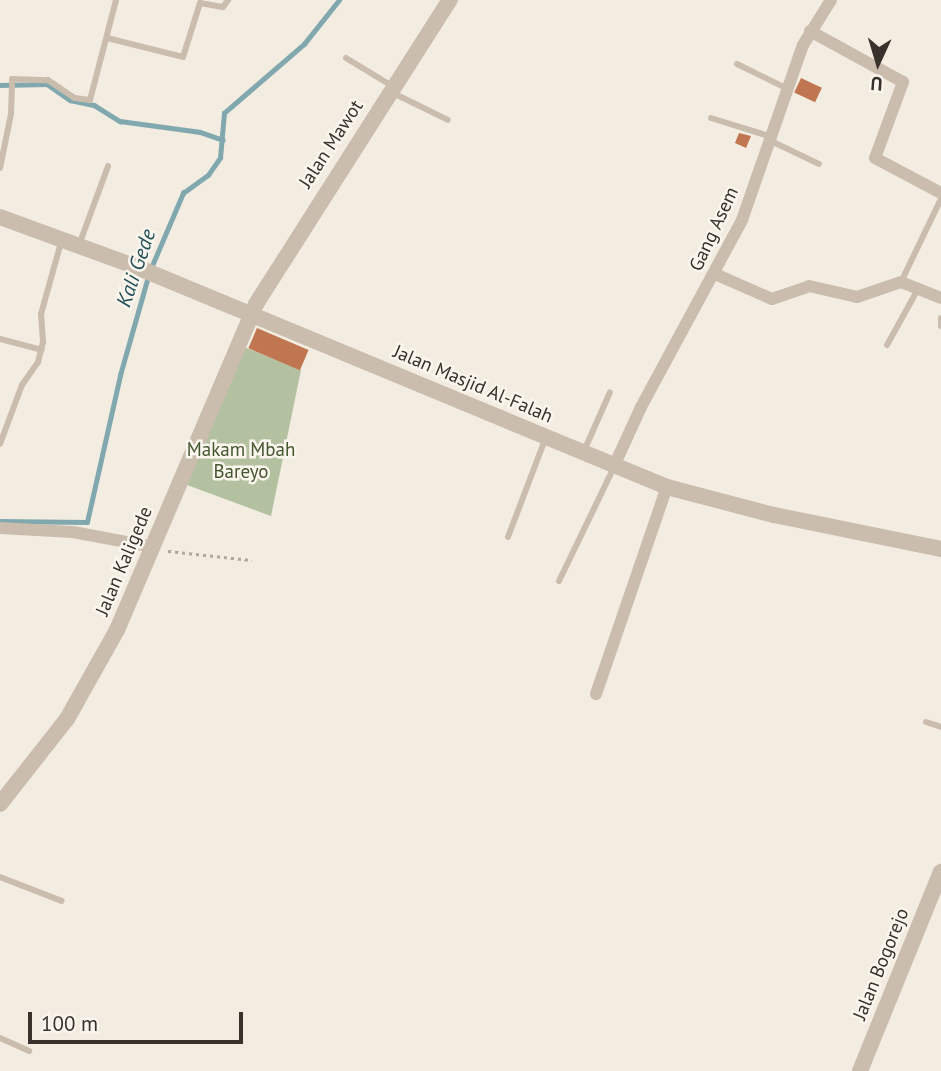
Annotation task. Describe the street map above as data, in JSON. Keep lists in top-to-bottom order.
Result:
{
  "streets": {
    "street": [
      "Jalan Mawot",
      "Gang Asem",
      "Jalan Masjid Al-Falah",
      "Jalan Kaligede",
      "Jalan Bogorejo"
    ]
  },
  "crossings": [
    ["Jalan Mawot", "Jalan Masjid Al-Falah"],
    ["Jalan Mawot", "Jalan Kaligede"],
    ["Gang Asem", "Jalan Masjid Al-Falah"],
    ["Jalan Masjid Al-Falah", "Jalan Kaligede"]
  ],
  "water": ["Kali Gede"],
  "parks": ["Makam Mbah Bareyo"],
  "scale_bar": "100 m",
  "north": "bottom"
}
